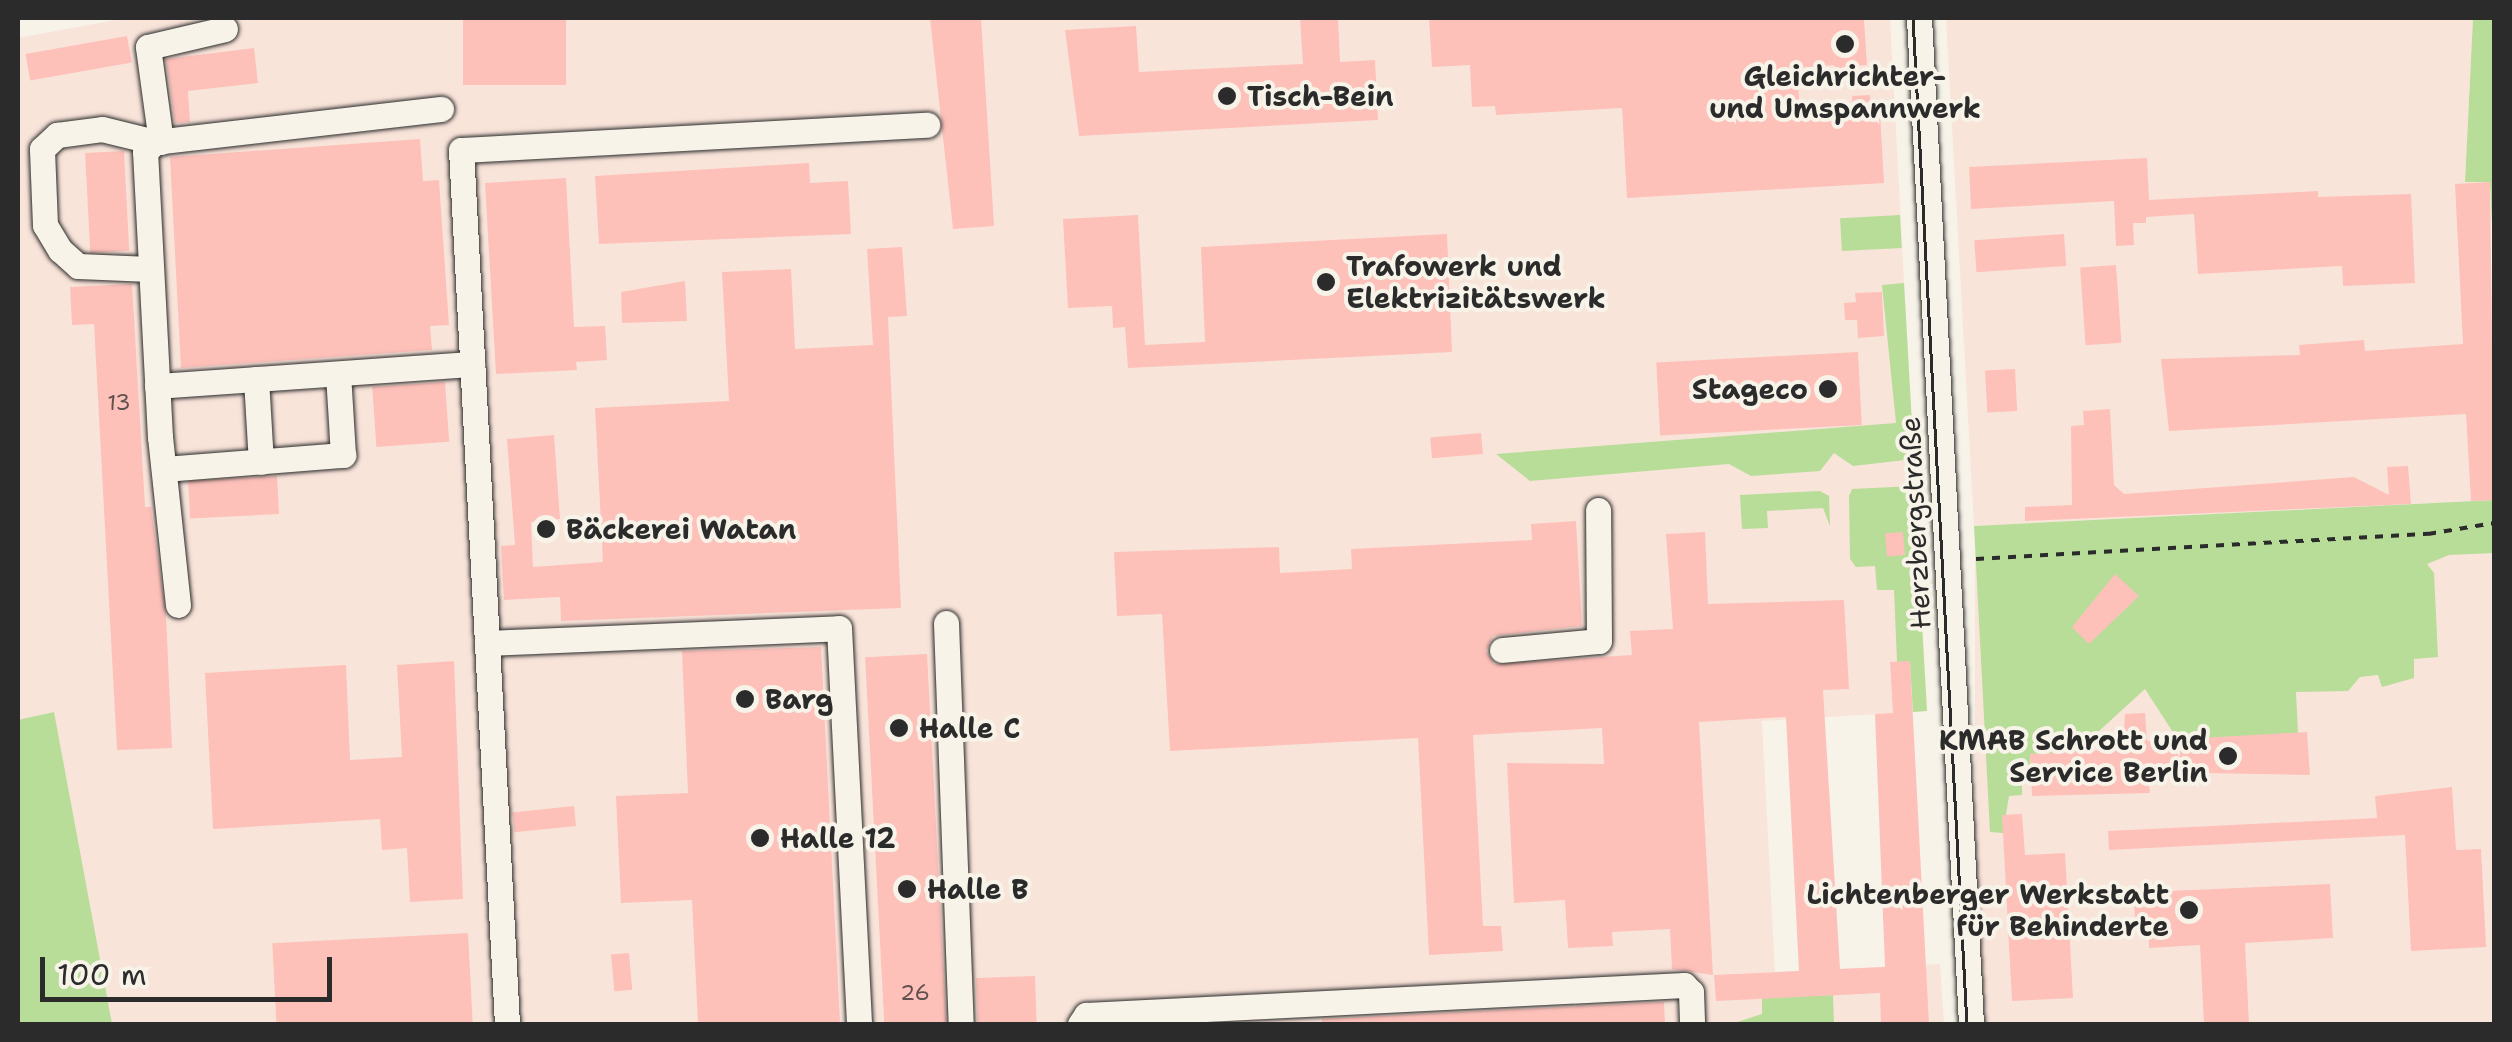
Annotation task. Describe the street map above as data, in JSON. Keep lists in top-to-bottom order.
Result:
{
  "streets": {
    "street": ["Herzbergstraße"]
  },
  "places": [
    "Gleichrichter- und Umspannwerk",
    "Tisch-Bein",
    "Trafowerk und Elektrizitätswerk",
    "Stageco",
    "Bäckerei Watan",
    "Barg",
    "Halle C",
    "KMAB Schrott und Service Berlin",
    "Halle 12",
    "Halle B",
    "Lichtenberger Werkstatt für Behinderte"
  ],
  "house_numbers": ["13", "26"],
  "scale_bar": "100 m"
}
